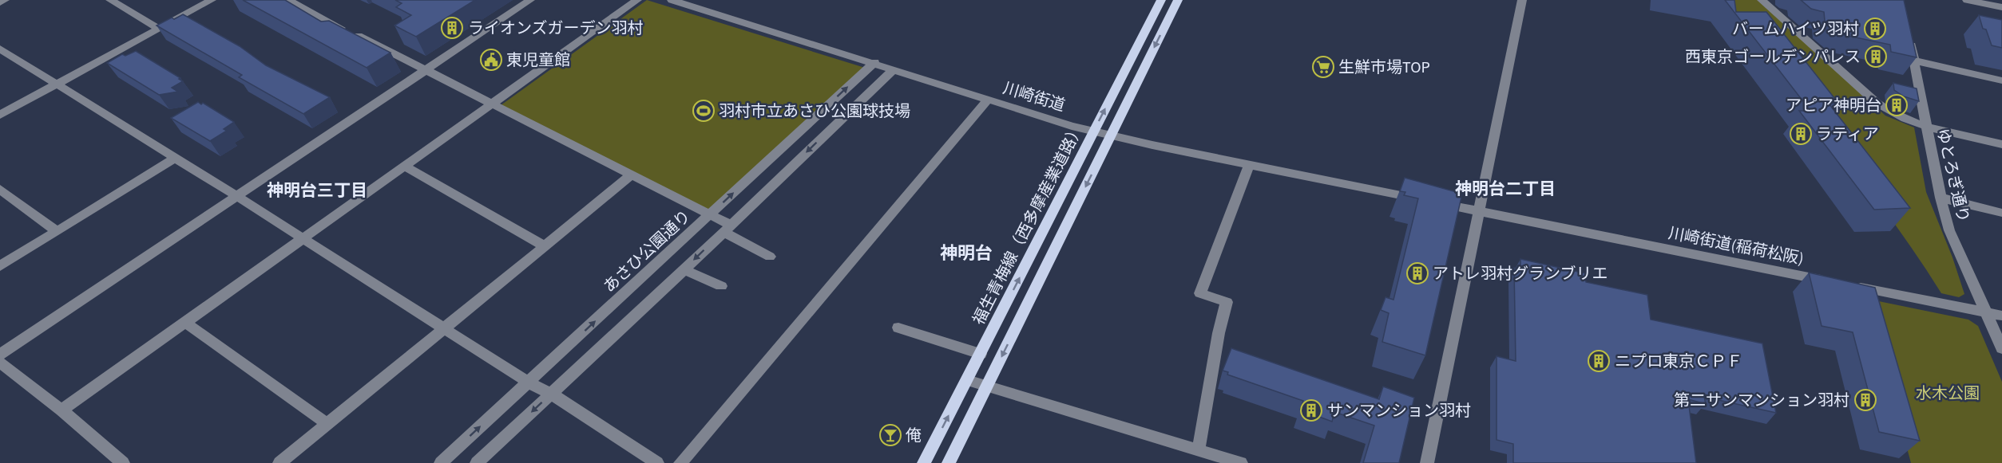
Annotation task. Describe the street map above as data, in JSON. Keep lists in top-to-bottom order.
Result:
{
  "streets": {
    "main road": ["福生青梅線（西多摩産業道路）"],
    "street": [
      "川崎街道",
      "ゆとろぎ通り",
      "川崎街道(稲荷松阪)",
      "あさひ公園通り"
    ]
  },
  "crossings": [
    ["川崎街道", "福生青梅線（西多摩産業道路）"],
    ["川崎街道", "川崎街道(稲荷松阪)"],
    ["川崎街道", "あさひ公園通り"]
  ],
  "districts": ["神明台二丁目", "神明台三丁目", "神明台"],
  "parks": ["水木公園"],
  "places": {
    "building": [
      "ライオンズガーデン羽村",
      "バームハイツ羽村",
      "西東京ゴールデンパレス",
      "アピア神明台",
      "ラティア",
      "アトレ羽村グランブリエ",
      "ニプロ東京ＣＰＦ",
      "第二サンマンション羽村",
      "サンマンション羽村"
    ],
    "public building": ["東児童館"],
    "supermarket": ["生鮮市場TOP"],
    "sports": ["羽村市立あさひ公園球技場"],
    "bar": ["俺"]
  }
}
